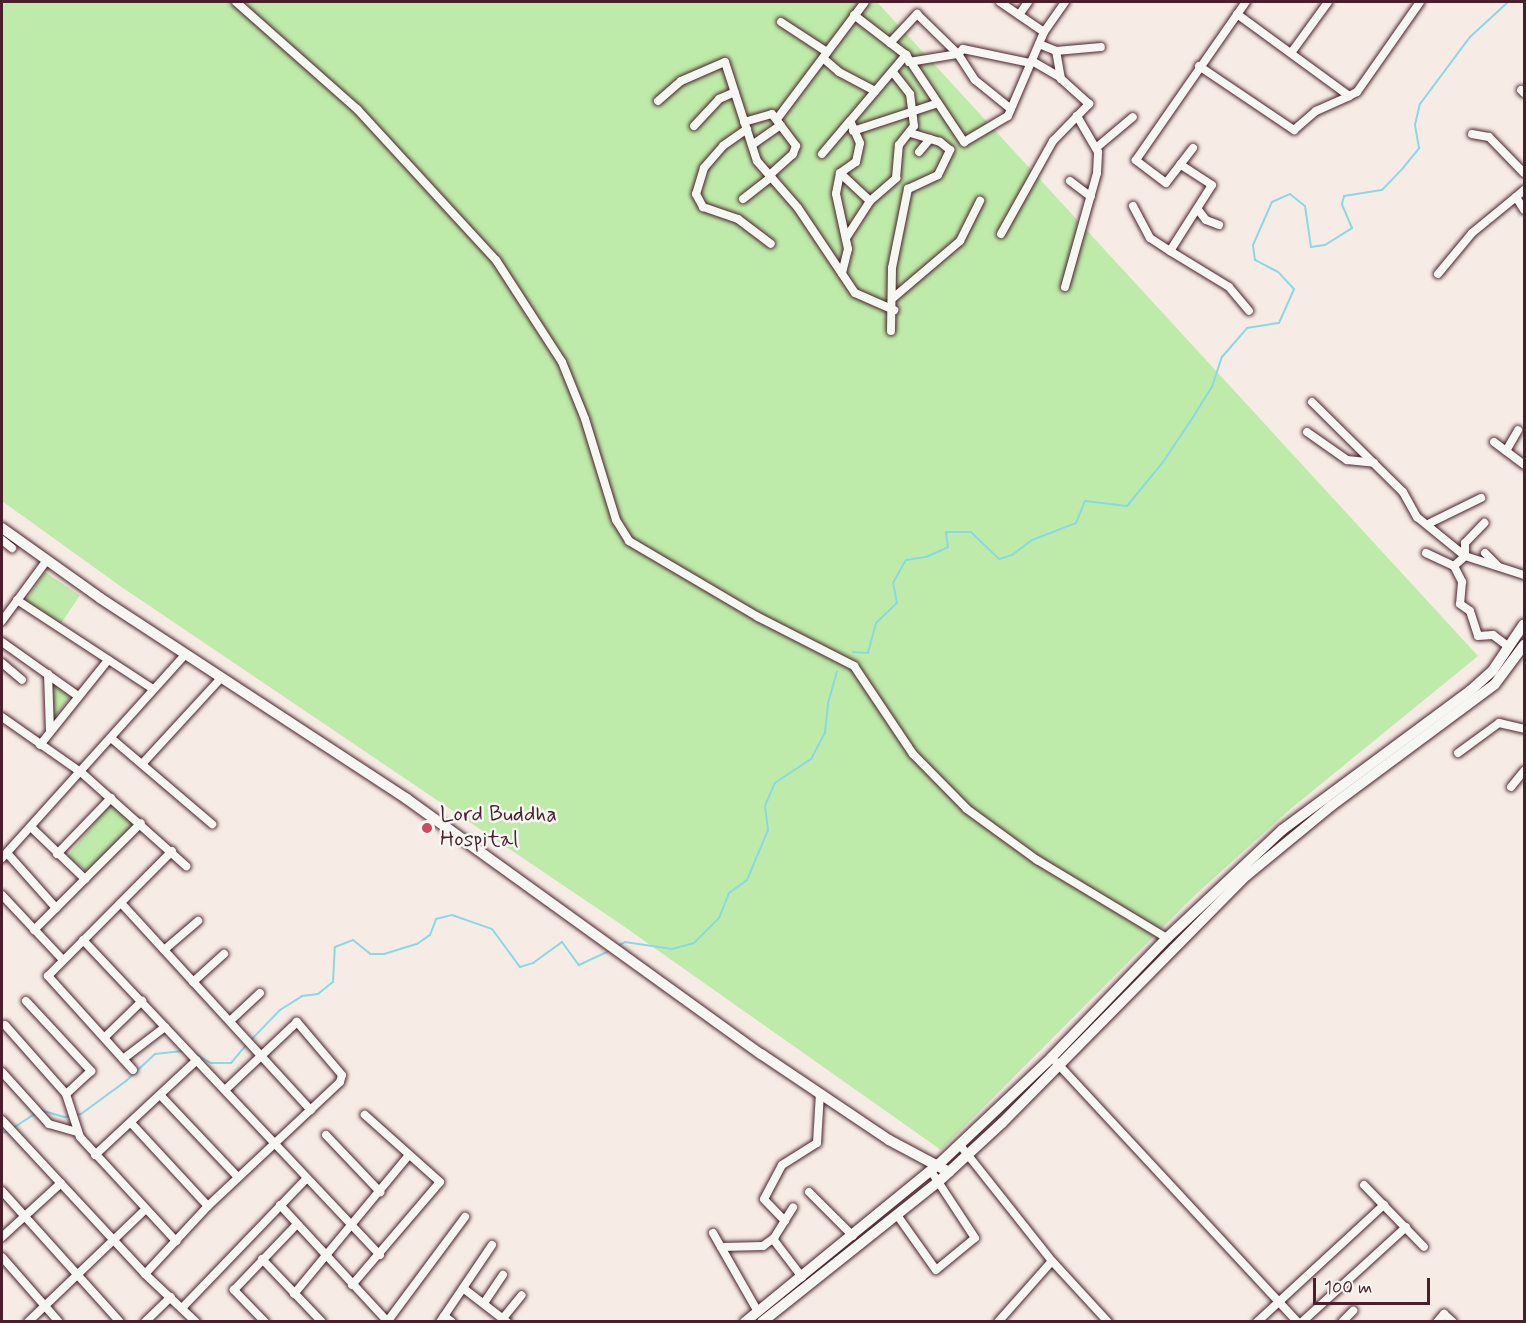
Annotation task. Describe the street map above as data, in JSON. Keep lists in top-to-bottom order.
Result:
{
  "places": ["Lord Buddha Hospital"],
  "scale_bar": "100 m"
}
